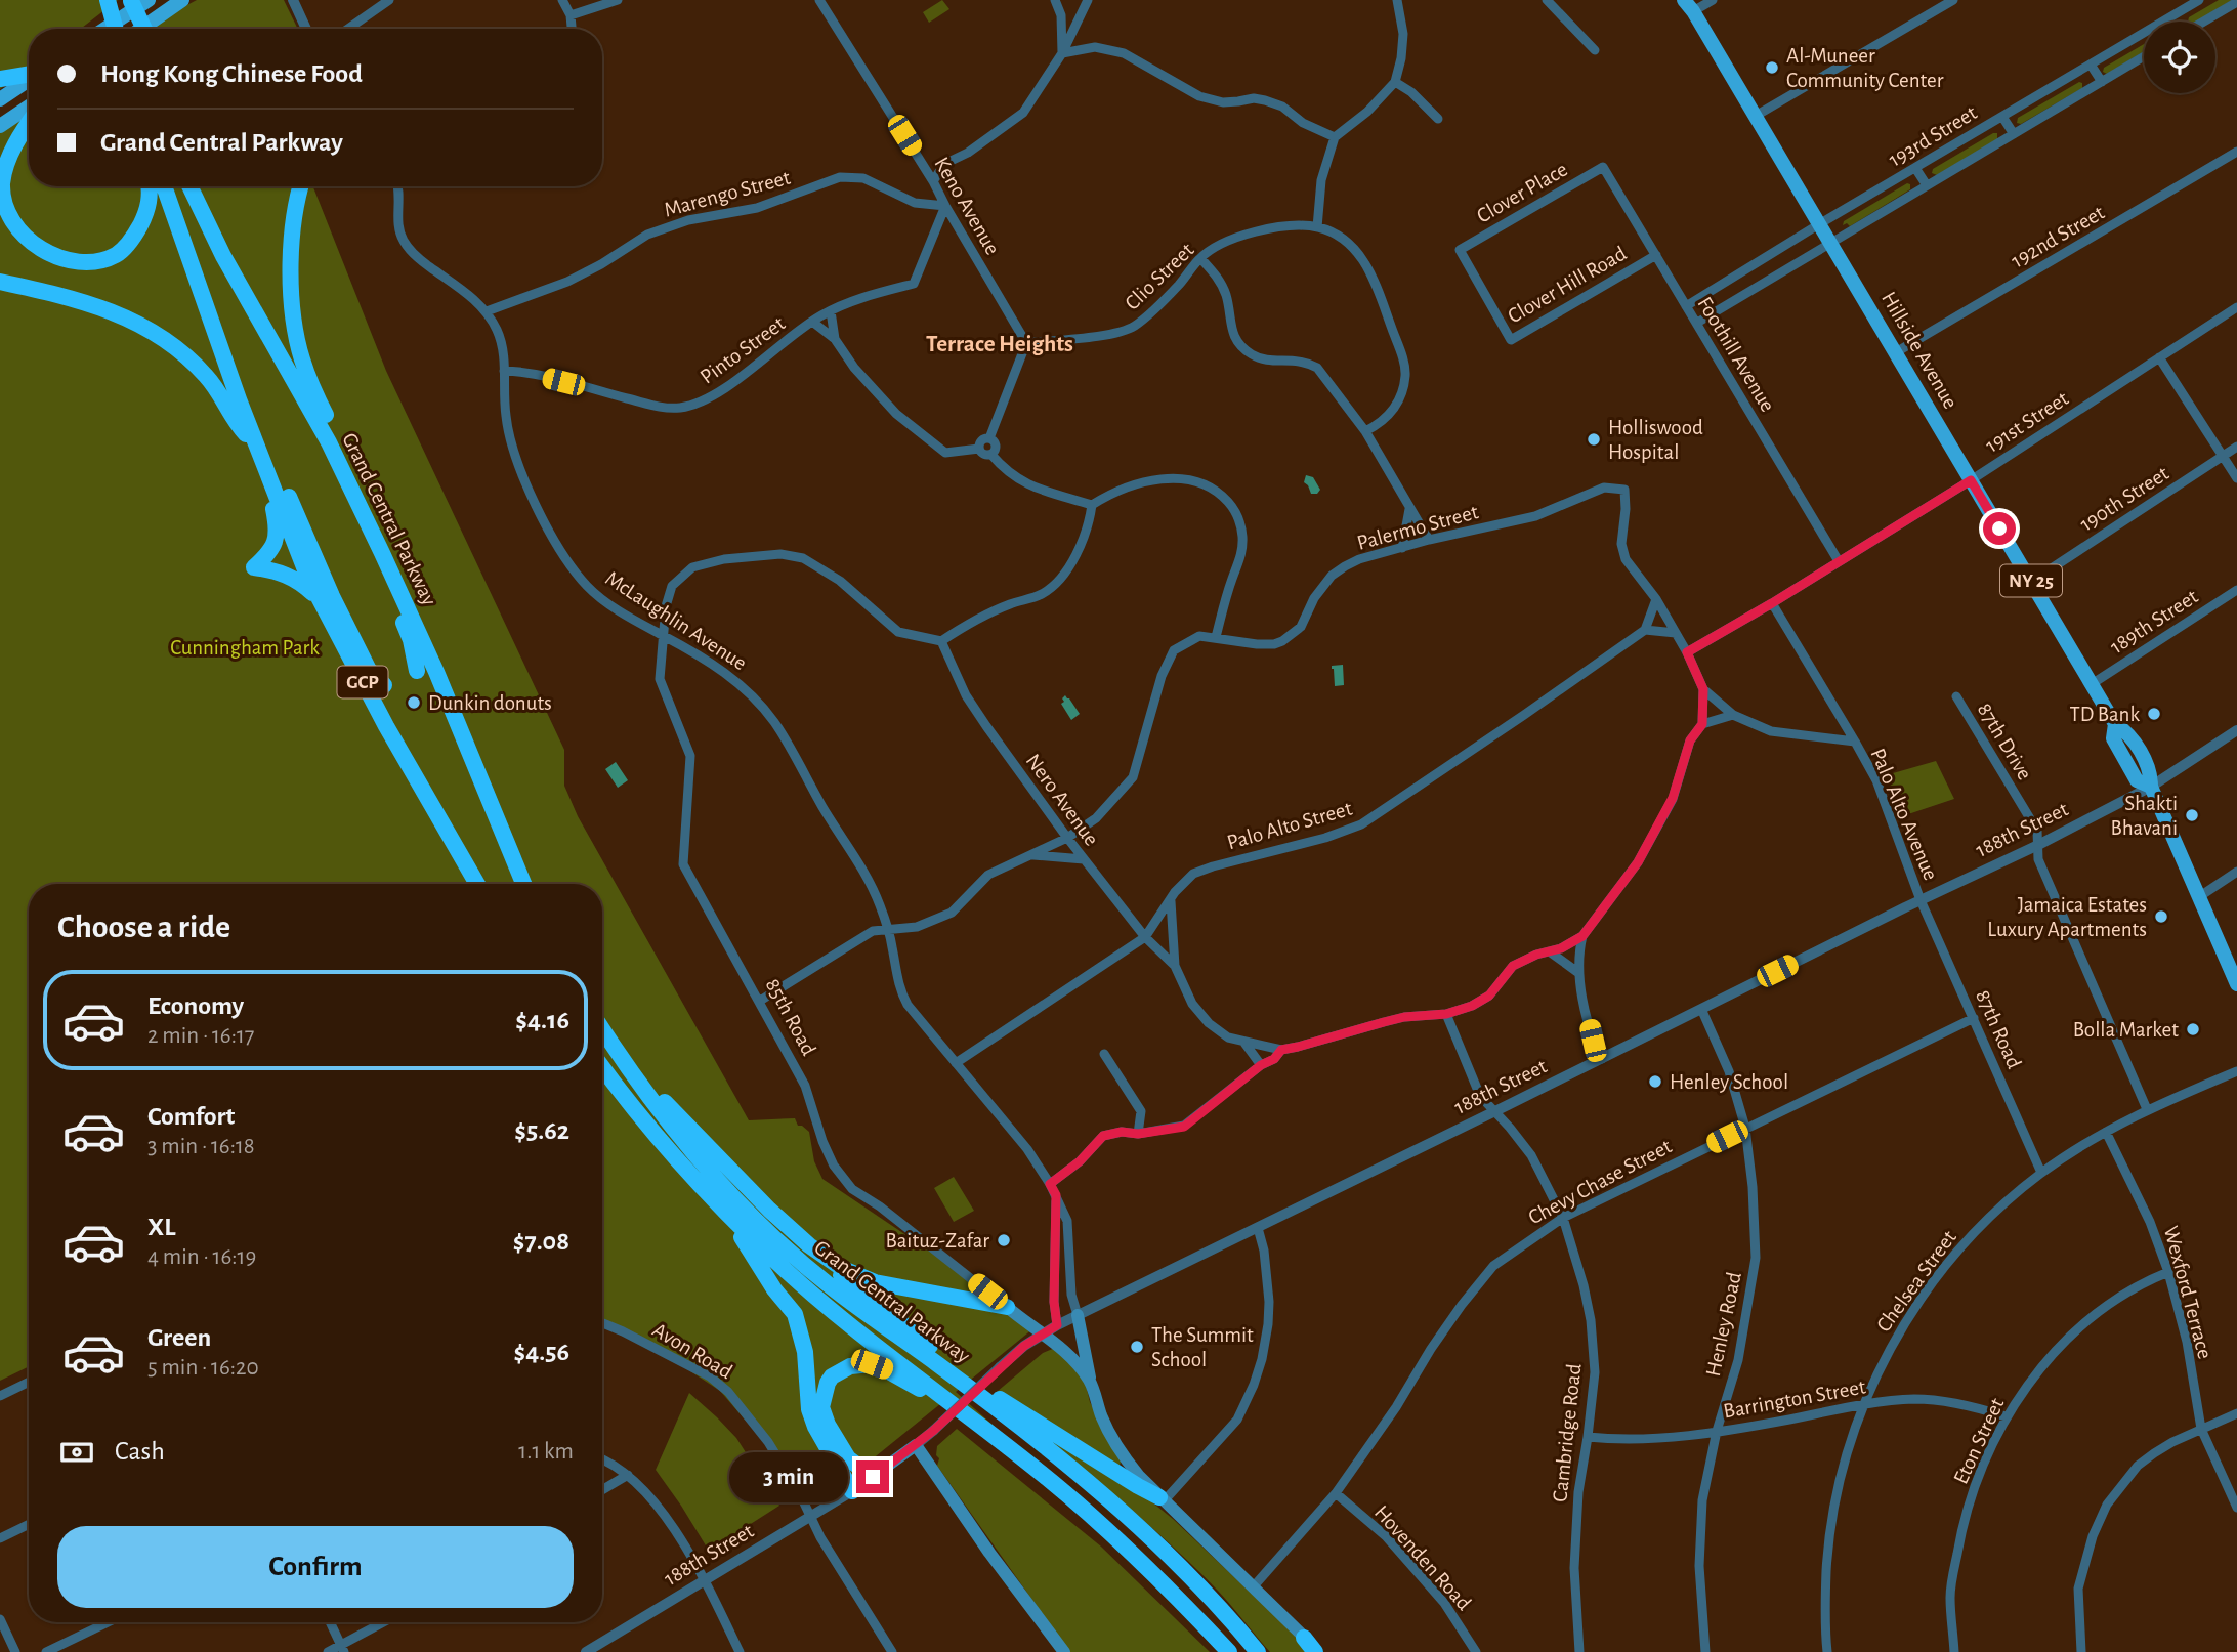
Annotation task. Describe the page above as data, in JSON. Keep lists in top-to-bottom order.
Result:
{
  "streets": {
    "highway": ["Grand Central Parkway", "GCP"],
    "main road": ["Hillside Avenue", "NY 25", "85th Road"],
    "street": [
      "193rd Street",
      "Clover Place",
      "Marengo Street",
      "Keno Avenue",
      "192nd Street",
      "Clio Street",
      "Clover Hill Road",
      "Pinto Street",
      "Foothill Avenue",
      "191st Street",
      "190th Street",
      "Palermo Street",
      "McLaughlin Avenue",
      "189th Street",
      "87th Drive",
      "Nero Avenue",
      "Palo Alto Avenue",
      "Palo Alto Street",
      "188th Street",
      "87th Road",
      "Chevy Chase Street",
      "Chelsea Street",
      "Wexford Terrace",
      "Henley Road",
      "Avon Road",
      "Barrington Street",
      "Cambridge Road",
      "Eton Street",
      "Hovenden Road"
    ]
  },
  "crossings": [
    ["193rd Street", "Hillside Avenue"],
    ["193rd Street", "Foothill Avenue"],
    ["Clover Place", "Clover Hill Road"],
    ["Clover Place", "Foothill Avenue"],
    ["Marengo Street", "Keno Avenue"],
    ["Marengo Street", "Pinto Street"],
    ["Marengo Street", "McLaughlin Avenue"],
    ["Keno Avenue", "Clio Street"],
    ["Keno Avenue", "Pinto Street"],
    ["192nd Street", "Hillside Avenue"],
    ["Clover Hill Road", "Foothill Avenue"],
    ["Pinto Street", "McLaughlin Avenue"],
    ["Hillside Avenue", "191st Street"],
    ["Hillside Avenue", "190th Street"],
    ["Hillside Avenue", "189th Street"],
    ["Hillside Avenue", "188th Street"],
    ["Foothill Avenue", "191st Street"],
    ["191st Street", "Palo Alto Avenue"],
    ["Palermo Street", "McLaughlin Avenue"],
    ["Palermo Street", "Nero Avenue"],
    ["Palermo Street", "Palo Alto Avenue"],
    ["McLaughlin Avenue", "Palo Alto Street"],
    ["McLaughlin Avenue", "188th Street"],
    ["McLaughlin Avenue", "85th Road"],
    ["87th Drive", "188th Street"],
    ["Nero Avenue", "Palo Alto Street"],
    ["Nero Avenue", "85th Road"],
    ["Palo Alto Avenue", "188th Street"],
    ["Palo Alto Avenue", "87th Road"],
    ["188th Street", "85th Road"],
    ["188th Street", "87th Road"],
    ["188th Street", "Henley Road"],
    ["188th Street", "Avon Road"],
    ["188th Street", "Cambridge Road"],
    ["87th Road", "Chevy Chase Street"],
    ["87th Road", "Chelsea Street"],
    ["Chevy Chase Street", "Henley Road"],
    ["Chevy Chase Street", "Cambridge Road"],
    ["Chevy Chase Street", "Hovenden Road"],
    ["Chelsea Street", "Wexford Terrace"],
    ["Chelsea Street", "Barrington Street"],
    ["Wexford Terrace", "Eton Street"],
    ["Henley Road", "Barrington Street"],
    ["Barrington Street", "Cambridge Road"],
    ["Barrington Street", "Eton Street"]
  ],
  "districts": ["Terrace Heights"],
  "parks": ["Cunningham Park"],
  "places": [
    "Al-Muneer Community Center",
    "Holliswood Hospital",
    "Dunkin donuts",
    "TD Bank",
    "Shakti Bhavani",
    "Jamaica Estates Luxury Apartments",
    "Bolla Market",
    "Henley School",
    "Baituz-Zafar",
    "The Summit School"
  ],
  "page": {
    "banner": ["Hong Kong Chinese Food", "Grand Central Parkway"],
    "heading": "Choose a ride",
    "list": [
      {
        "name": "Economy",
        "note": "2 min · 16:17",
        "value": "$4.16"
      },
      {
        "name": "Comfort",
        "note": "3 min · 16:18",
        "value": "$5.62"
      },
      {
        "name": "XL",
        "note": "4 min · 16:19",
        "value": "$7.08"
      },
      {
        "name": "Green",
        "note": "5 min · 16:20",
        "value": "$4.56"
      }
    ],
    "pay": ["Cash", "1.1 km"],
    "bubble": "3 min",
    "buttons": "Confirm"
  }
}
